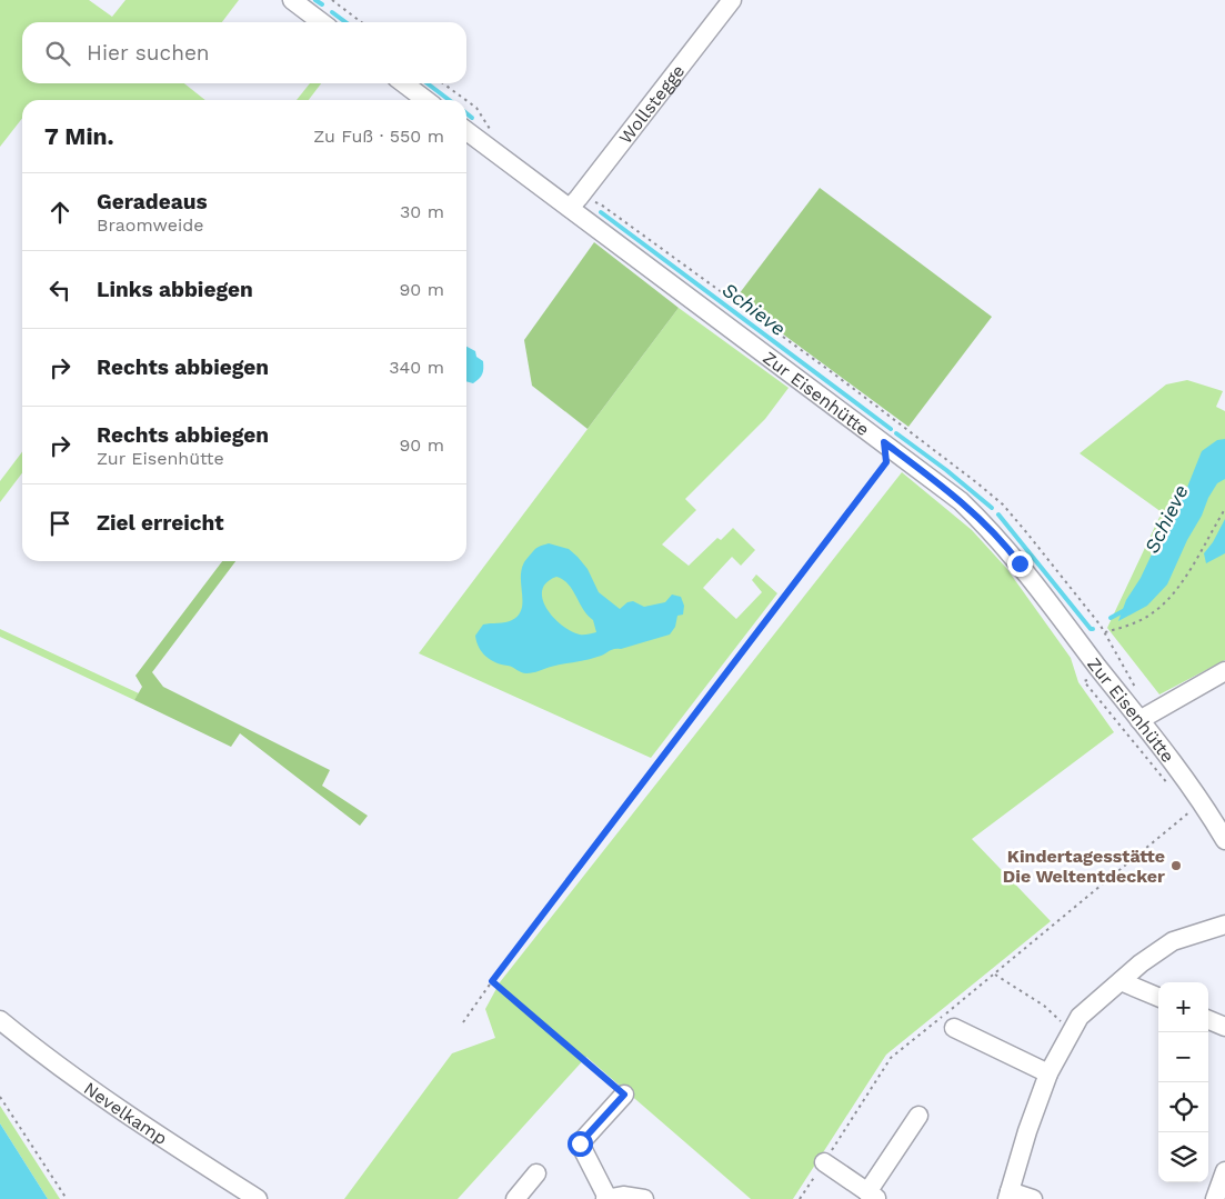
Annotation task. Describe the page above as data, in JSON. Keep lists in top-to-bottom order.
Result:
{
  "streets": {
    "street": ["Wollstegge", "Zur Eisenhütte", "Nevelkamp"]
  },
  "crossings": [
    ["Wollstegge", "Zur Eisenhütte"]
  ],
  "water": ["Schieve"],
  "places": ["Kindertagesstätte Die Weltentdecker"],
  "page": {
    "search": "Hier suchen",
    "heading": ["7 Min.", "Zu Fuß · 550 m"],
    "list": [
      ["Geradeaus", "Braomweide", "30 m"],
      ["Links abbiegen", "90 m"],
      ["Rechts abbiegen", "340 m"],
      ["Rechts abbiegen", "Zur Eisenhütte", "90 m"],
      "Ziel erreicht"
    ],
    "map_buttons": ["+", "−"]
  }
}
